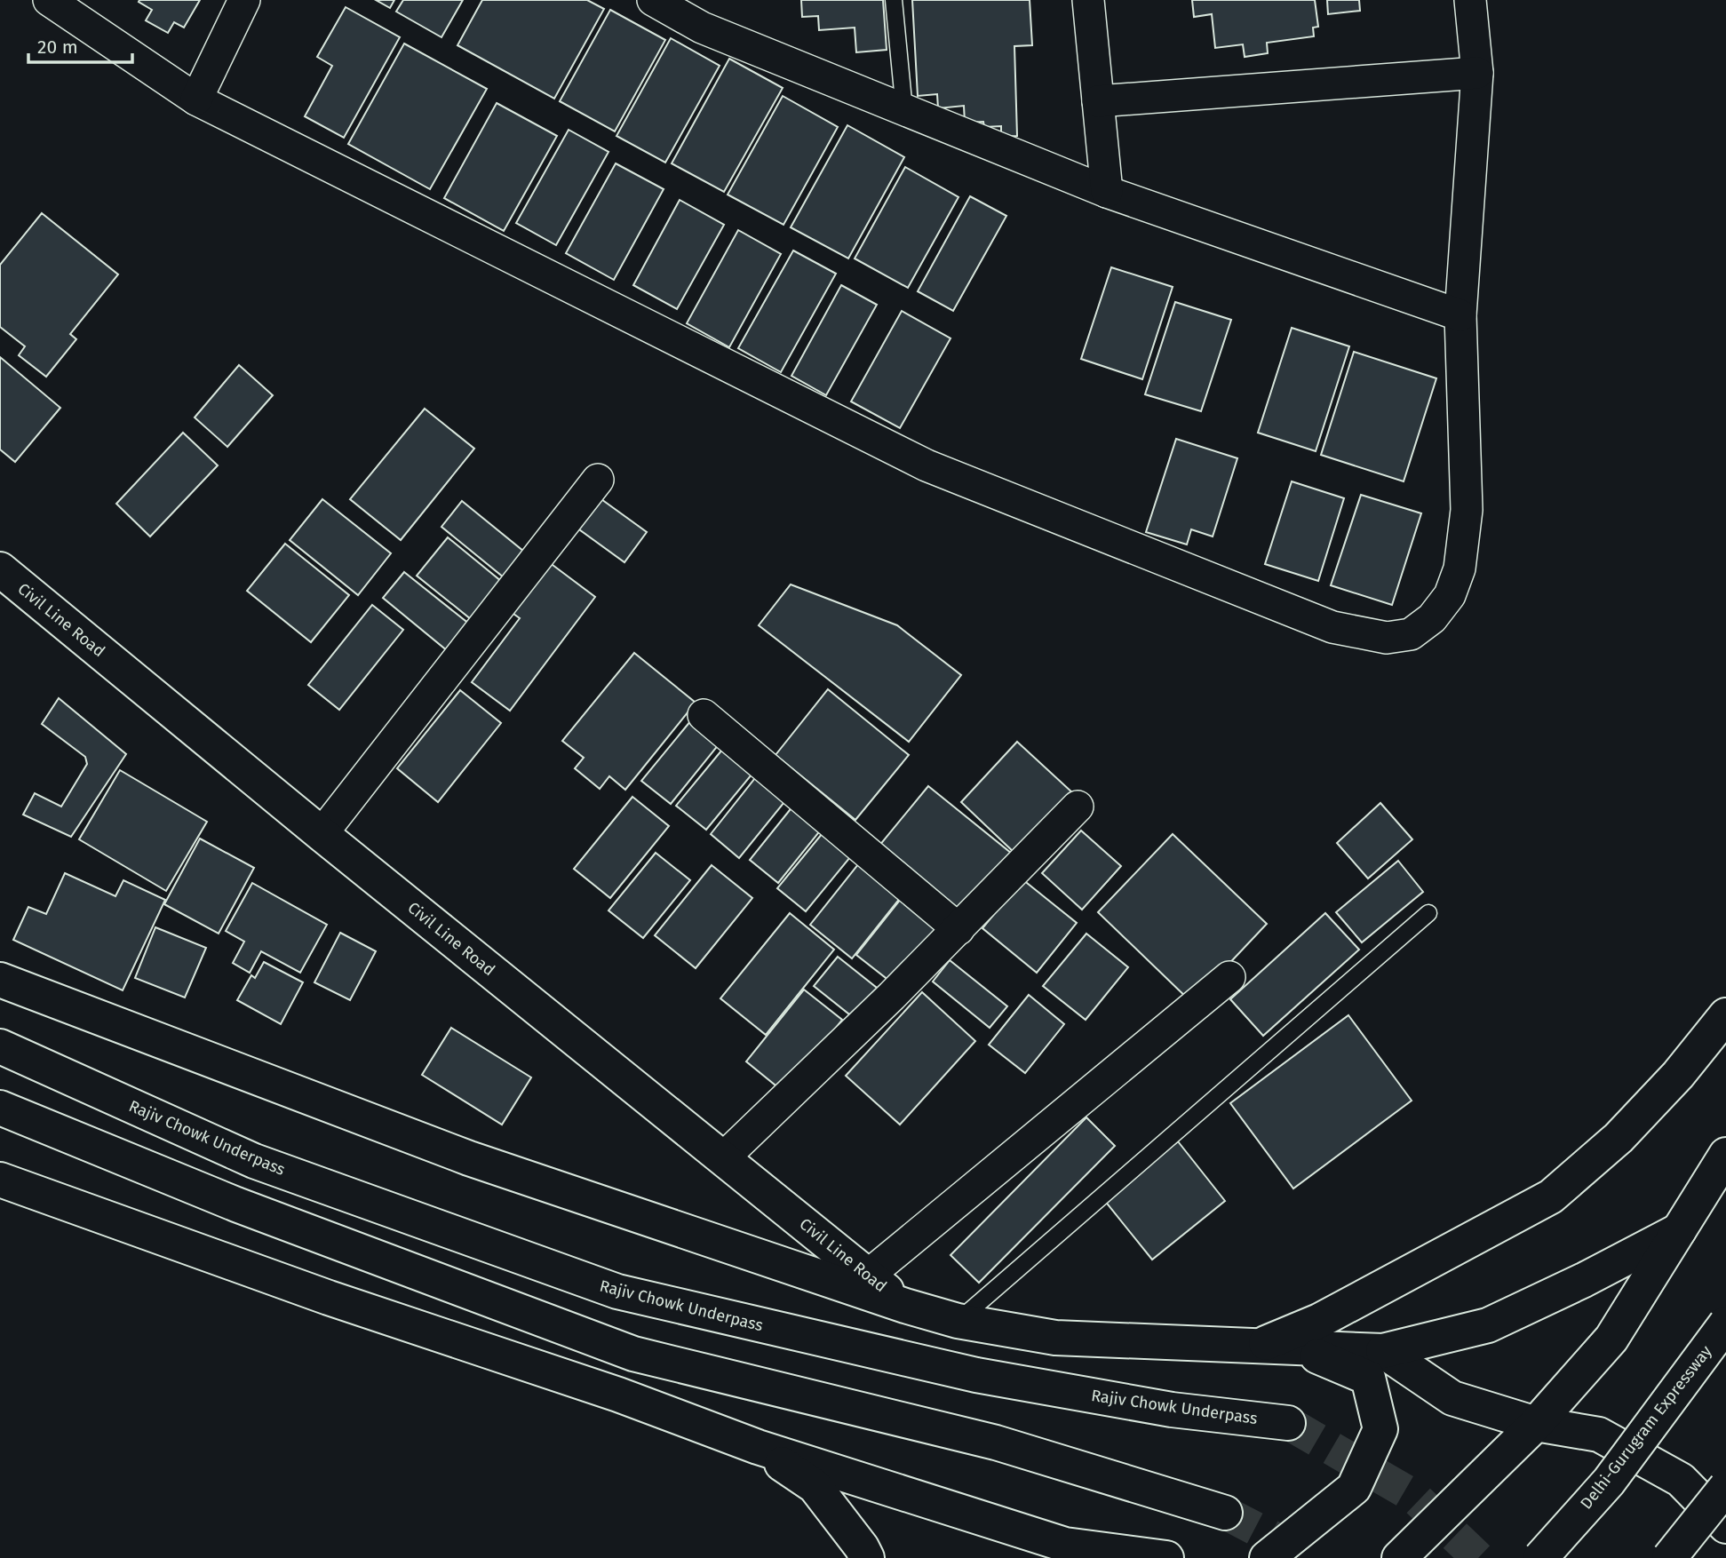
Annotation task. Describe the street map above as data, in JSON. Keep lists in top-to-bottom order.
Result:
{
  "streets": {
    "main road": ["Civil Line Road", "Rajiv Chowk Underpass", "Delhi-Gurugram Expressway"]
  },
  "scale_bar": "20 m"
}
